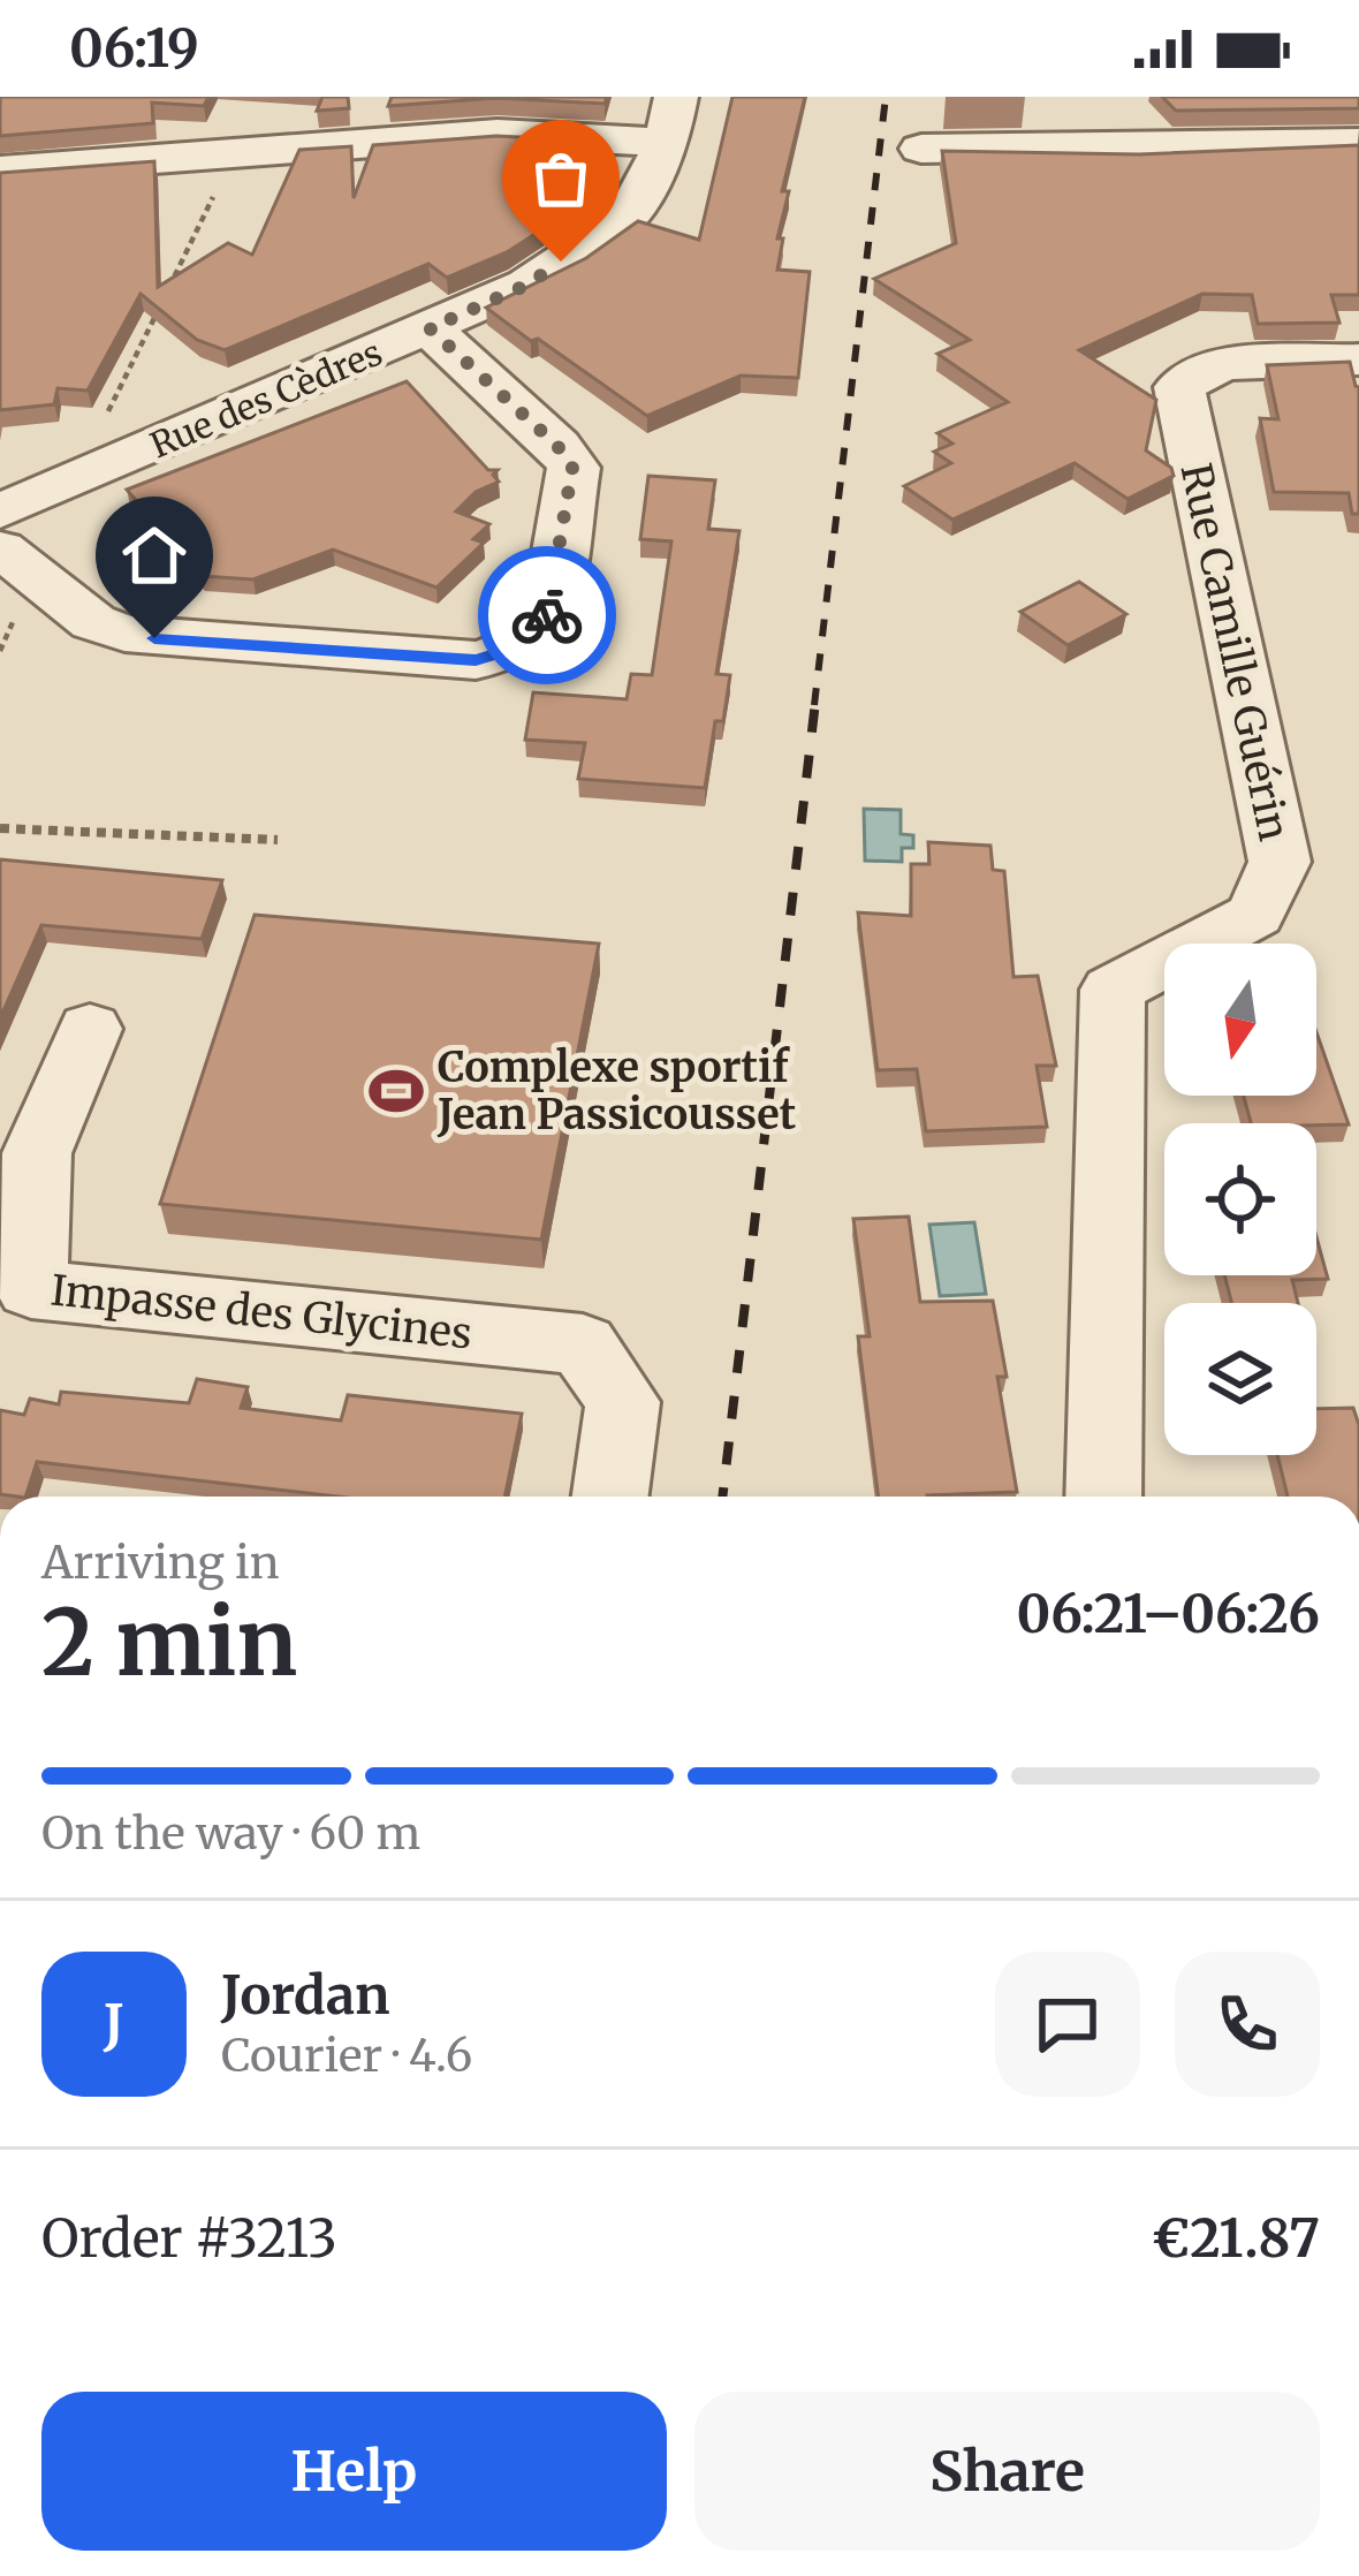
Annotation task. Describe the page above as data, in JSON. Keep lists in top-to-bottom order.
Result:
{
  "streets": {
    "street": ["Rue des Cèdres", "Rue Camille Guérin", "Impasse des Glycines"]
  },
  "places": {
    "sports": ["Complexe sportif Jean Passicousset"]
  },
  "north": "bottom",
  "page": {
    "status": "06:19",
    "heading": ["2 min", "Arriving in", "06:21–06:26"],
    "panel": [
      "Jordan",
      "Courier · 4.6",
      "Order #3213",
      "€21.87"
    ],
    "bar": "On the way · 60 m",
    "round": "J",
    "buttons": ["Help", "Share"]
  }
}
